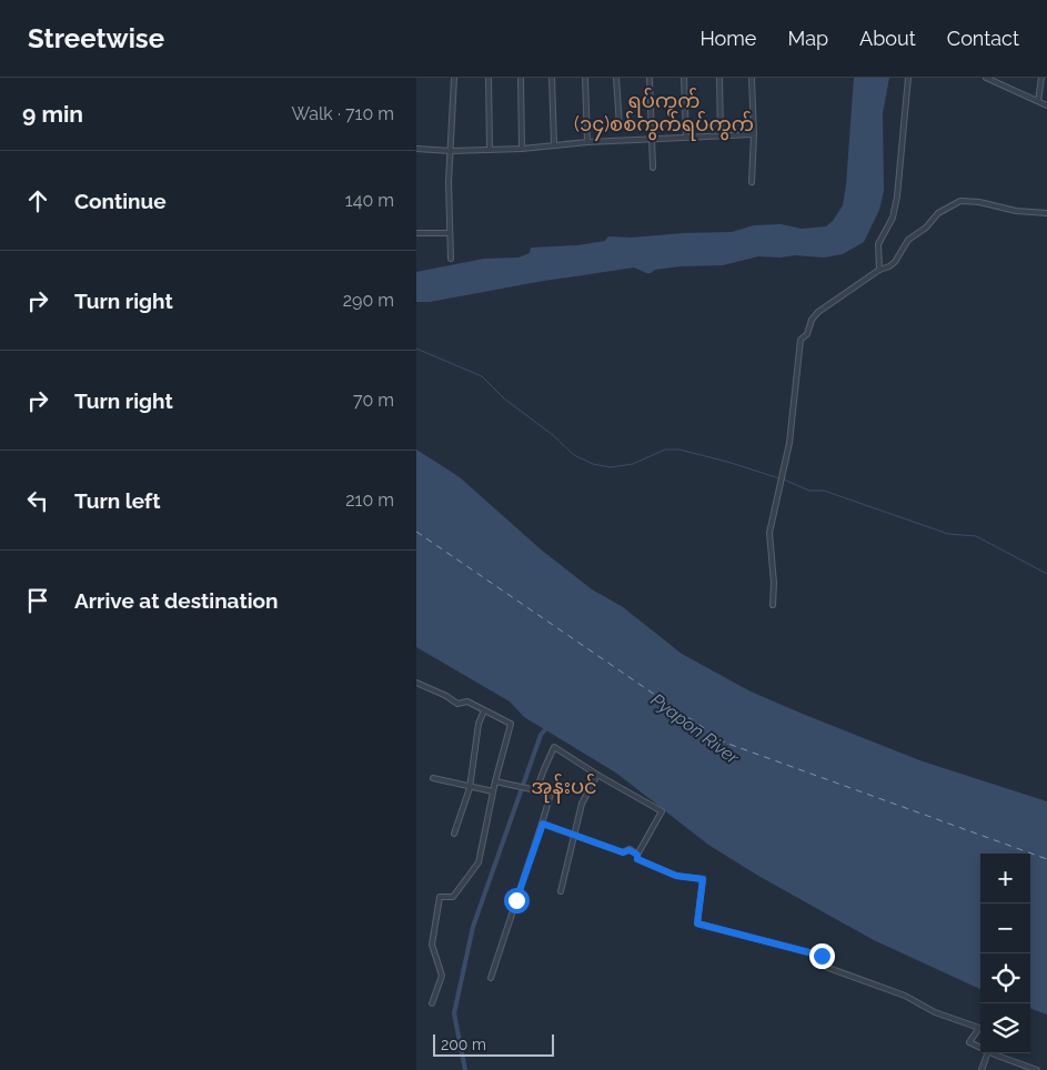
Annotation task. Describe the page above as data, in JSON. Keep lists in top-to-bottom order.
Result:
{
  "districts": ["ရပ်ကွက် (၁၄)စစ်ကွက်ရပ်ကွက်", "အုန်းပင်"],
  "water": ["Pyapon River"],
  "scale_bar": "200 m",
  "page": {
    "header": "Streetwise",
    "nav": [
      "Home",
      "Map",
      "About",
      "Contact"
    ],
    "heading": ["9 min", "Walk · 710 m"],
    "list": [
      ["Continue", "140 m"],
      ["Turn right", "290 m"],
      ["Turn right", "70 m"],
      ["Turn left", "210 m"],
      "Arrive at destination"
    ],
    "map_buttons": ["+", "−"],
    "scale": "200 m"
  }
}
